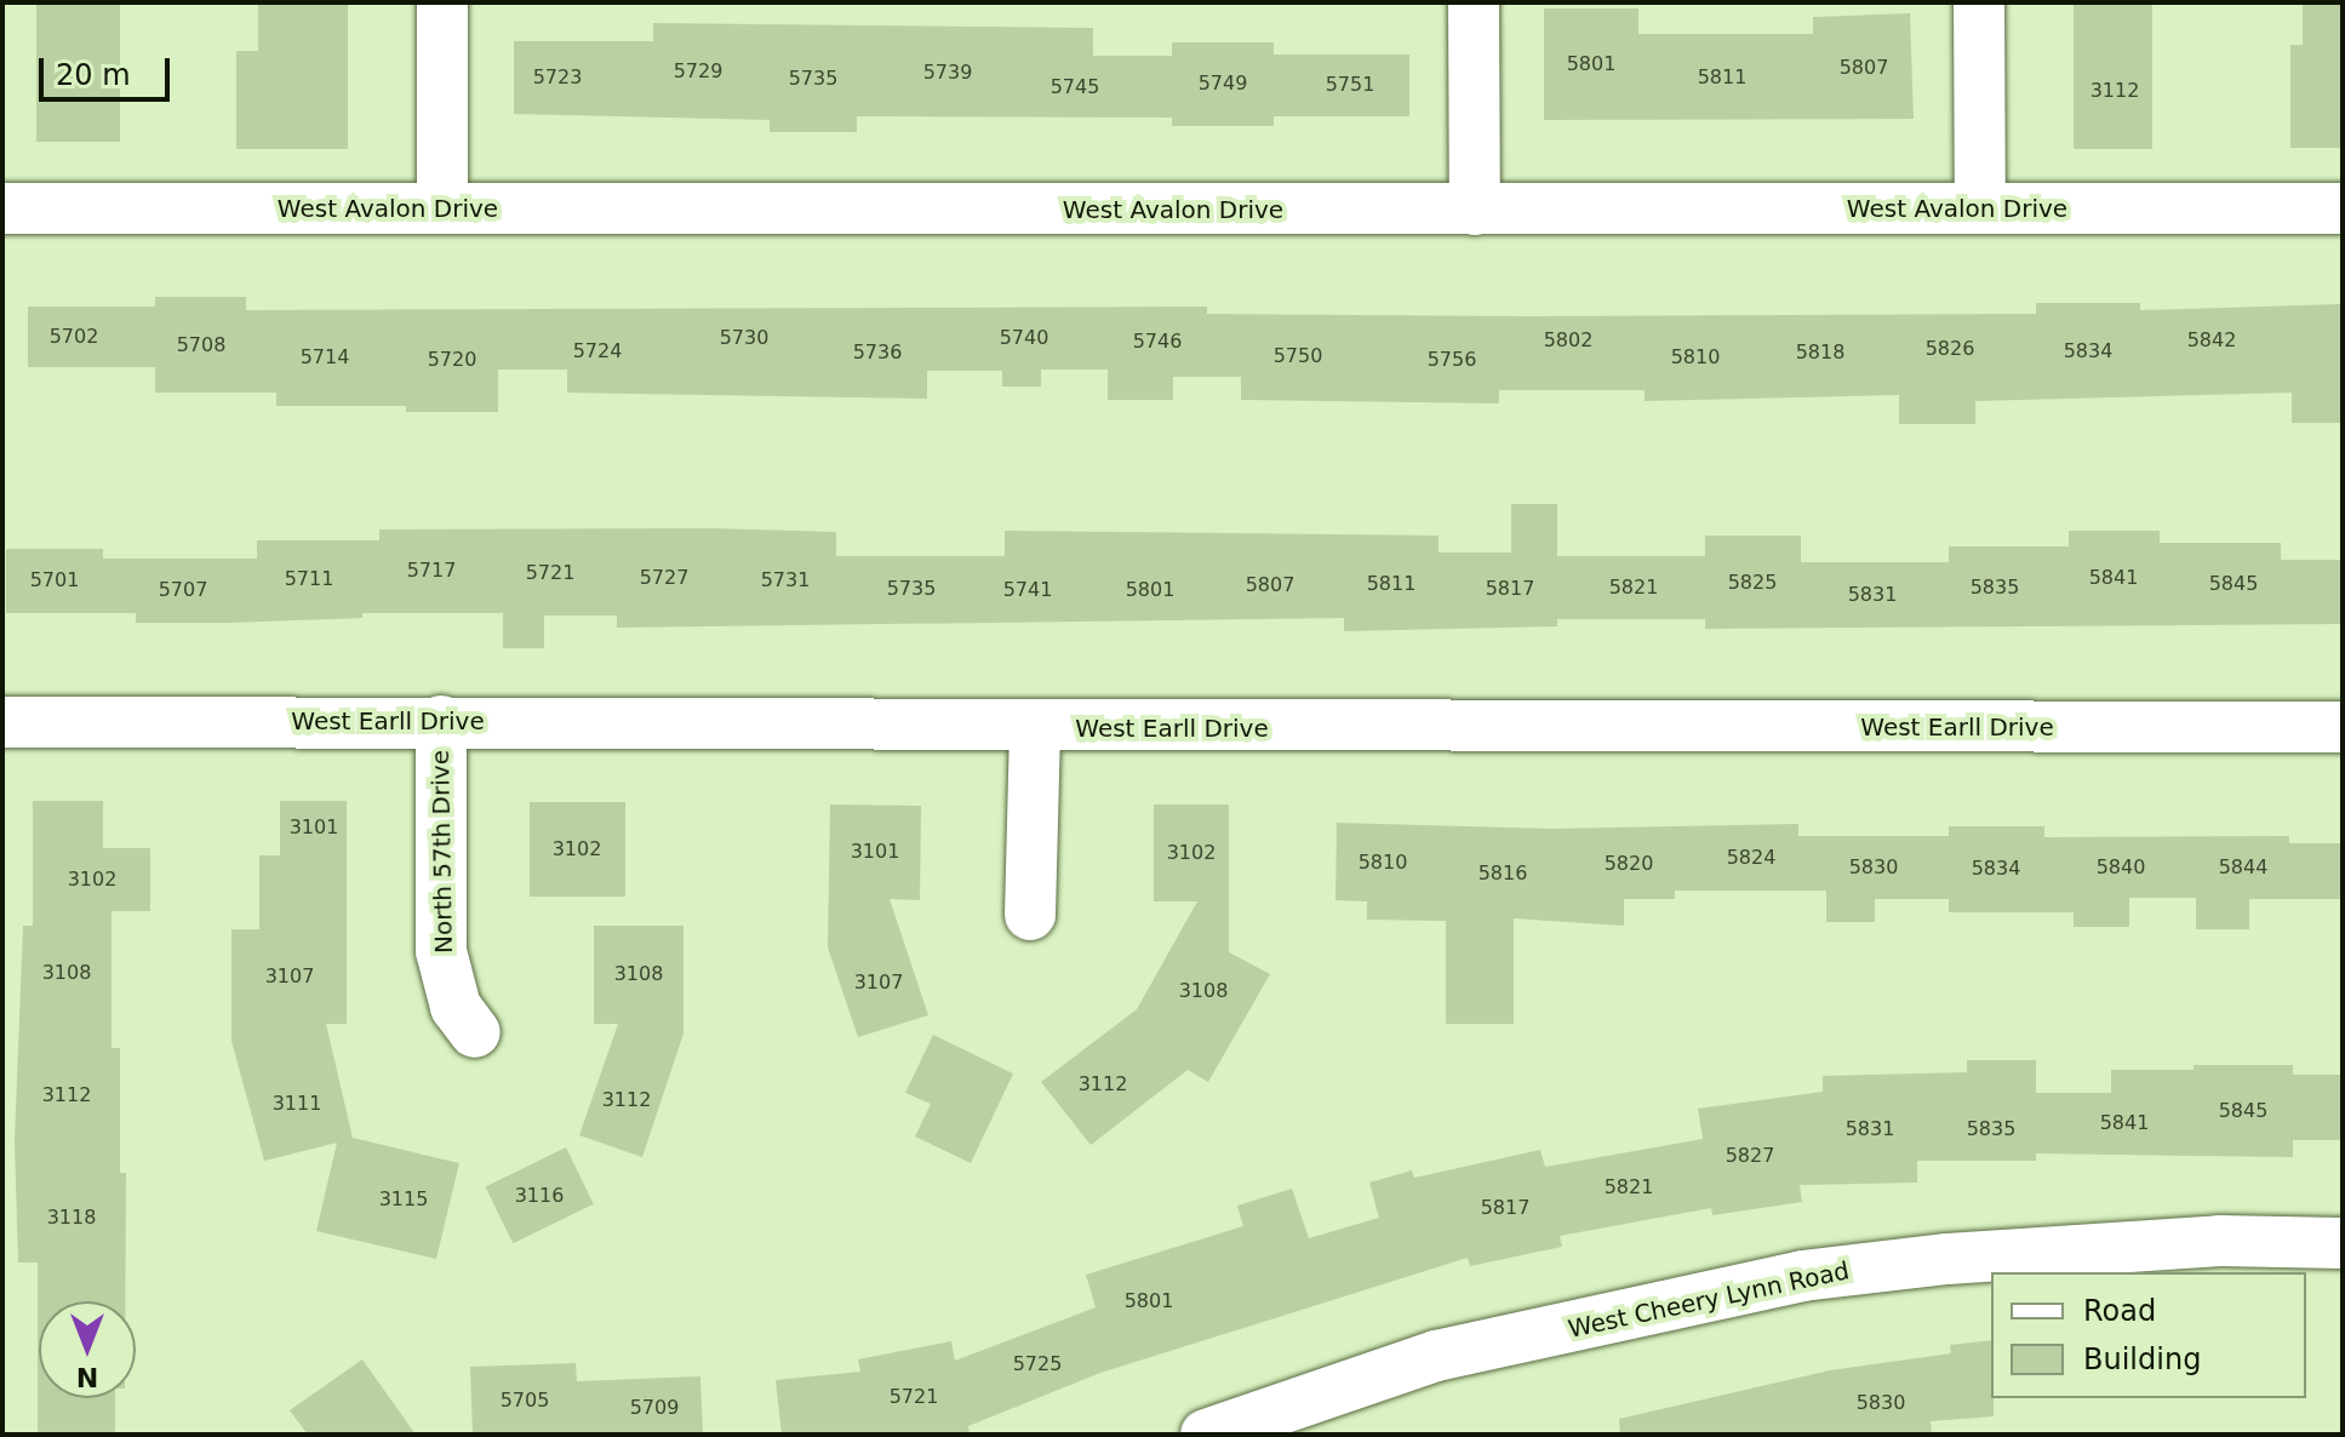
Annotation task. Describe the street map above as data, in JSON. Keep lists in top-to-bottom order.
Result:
{
  "streets": {
    "street": [
      "West Avalon Drive",
      "West Earll Drive",
      "North 57th Drive",
      "West Cheery Lynn Road"
    ]
  },
  "crossings": [
    ["West Earll Drive", "North 57th Drive"]
  ],
  "house_numbers": [
    "5801",
    "5807",
    "5729",
    "5739",
    "5723",
    "5811",
    "5735",
    "5749",
    "5751",
    "5745",
    "3112",
    "5702",
    "5730",
    "5740",
    "5802",
    "5842",
    "5746",
    "5708",
    "5826",
    "5724",
    "5834",
    "5736",
    "5818",
    "5750",
    "5714",
    "5810",
    "5720",
    "5756",
    "5717",
    "5721",
    "5727",
    "5841",
    "5711",
    "5701",
    "5731",
    "5825",
    "5811",
    "5845",
    "5807",
    "5821",
    "5835",
    "5735",
    "5817",
    "5707",
    "5741",
    "5801",
    "5831",
    "3101",
    "3102",
    "3101",
    "3102",
    "5824",
    "5810",
    "5820",
    "5830",
    "5840",
    "5844",
    "5834",
    "5816",
    "3102",
    "3108",
    "3108",
    "3107",
    "3107",
    "3108",
    "3112",
    "3112",
    "3112",
    "3111",
    "5845",
    "5841",
    "5831",
    "5835",
    "5827",
    "5821",
    "3116",
    "3115",
    "5817",
    "3118",
    "5801",
    "5725",
    "5721",
    "5705",
    "5830",
    "5709"
  ],
  "legend": ["Road", "Building"],
  "scale_bar": "20 m",
  "north": "bottom"
}
